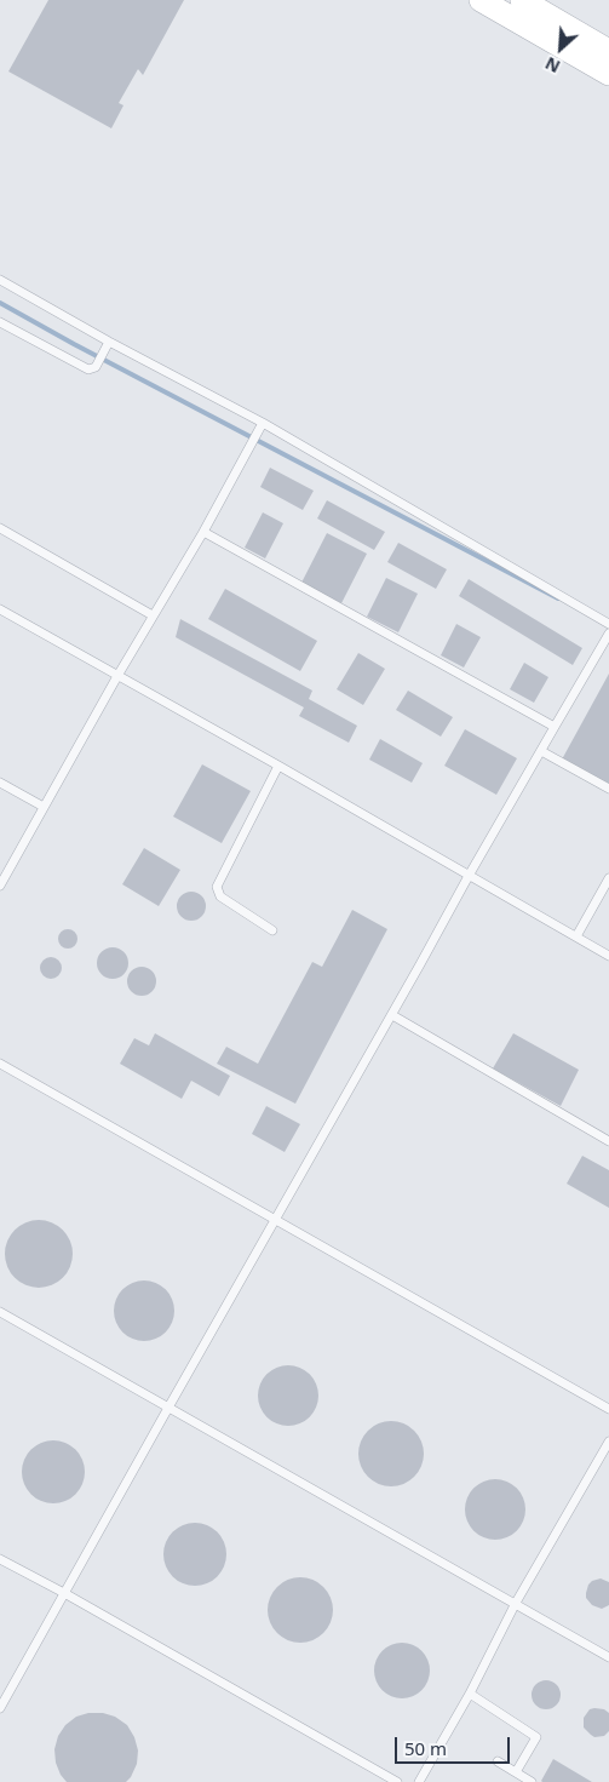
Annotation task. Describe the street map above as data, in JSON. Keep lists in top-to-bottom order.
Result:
{
  "scale_bar": "50 m",
  "north": "bottom left"
}
